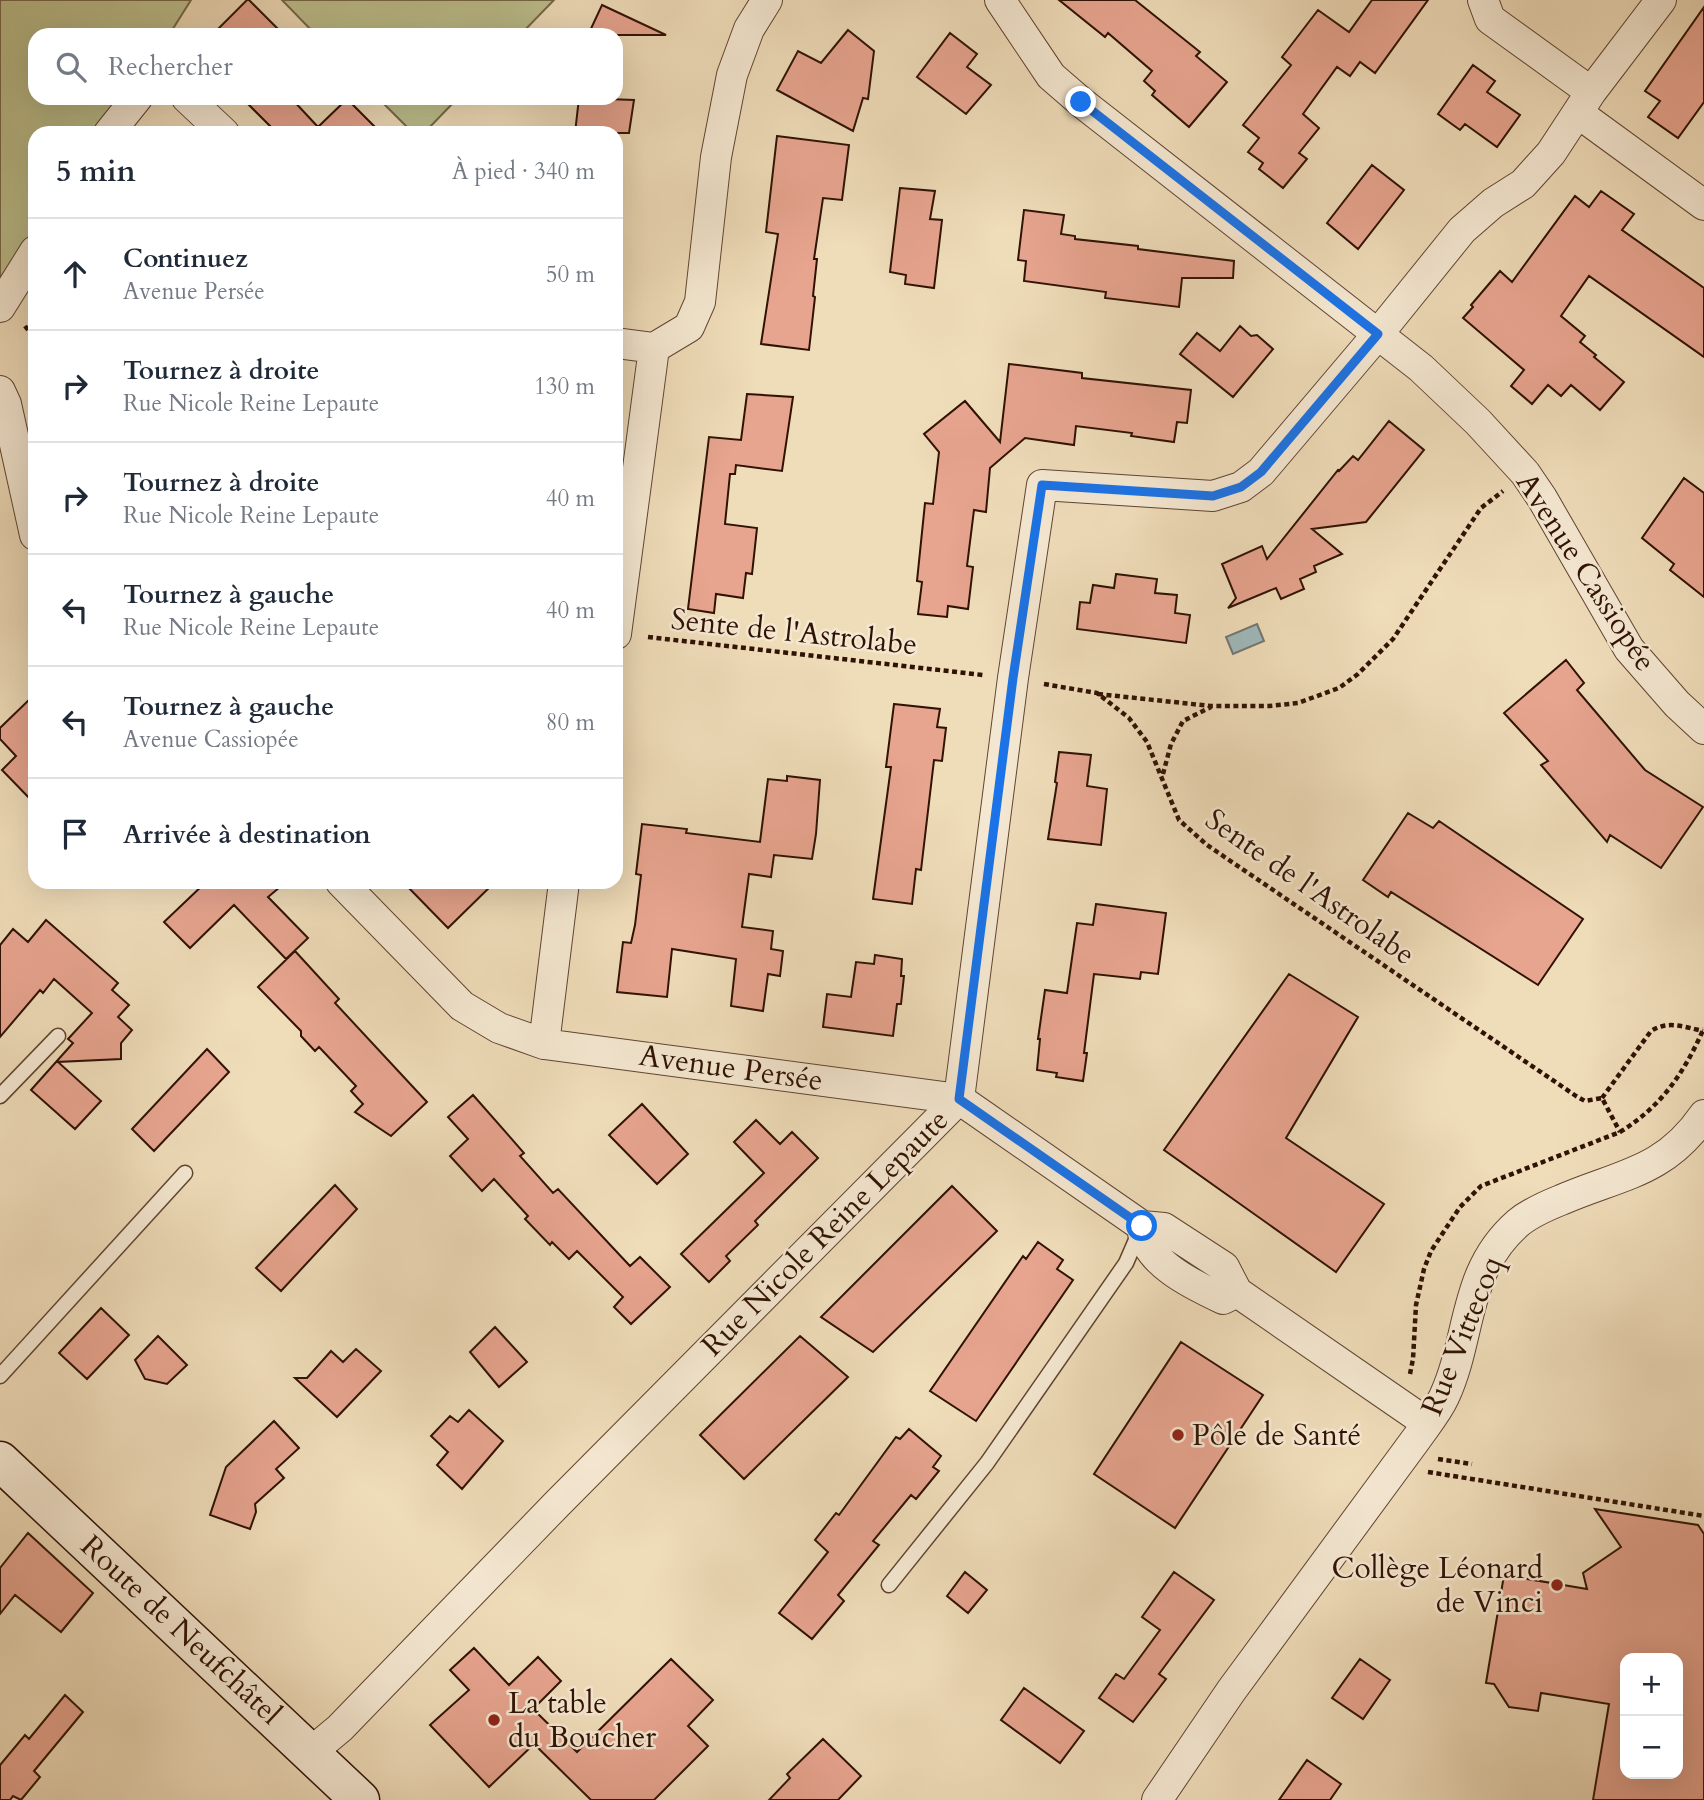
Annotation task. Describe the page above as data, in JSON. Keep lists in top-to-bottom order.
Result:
{
  "streets": {
    "main road": ["Route de Neufchâtel"],
    "street": [
      "Avenue Cassiopée",
      "Avenue Persée",
      "Rue Nicole Reine Lepaute",
      "Rue Vittecoq"
    ],
    "path": ["Sente de l'Astrolabe"]
  },
  "crossings": [
    ["Avenue Cassiopée", "Rue Nicole Reine Lepaute"],
    ["Sente de l'Astrolabe", "Rue Nicole Reine Lepaute"],
    ["Avenue Persée", "Rue Nicole Reine Lepaute"],
    ["Avenue Persée", "Rue Vittecoq"],
    ["Rue Nicole Reine Lepaute", "Route de Neufchâtel"]
  ],
  "places": ["Pôle de Santé", "Collège Léonard de Vinci", "La table du Boucher"],
  "page": {
    "search": "Rechercher",
    "heading": ["5 min", "À pied · 340 m"],
    "list": [
      ["Continuez", "Avenue Persée", "50 m"],
      ["Tournez à droite", "Rue Nicole Reine Lepaute", "130 m"],
      ["Tournez à droite", "Rue Nicole Reine Lepaute", "40 m"],
      ["Tournez à gauche", "Rue Nicole Reine Lepaute", "40 m"],
      ["Tournez à gauche", "Avenue Cassiopée", "80 m"],
      "Arrivée à destination"
    ],
    "map_buttons": ["+", "−"]
  }
}
